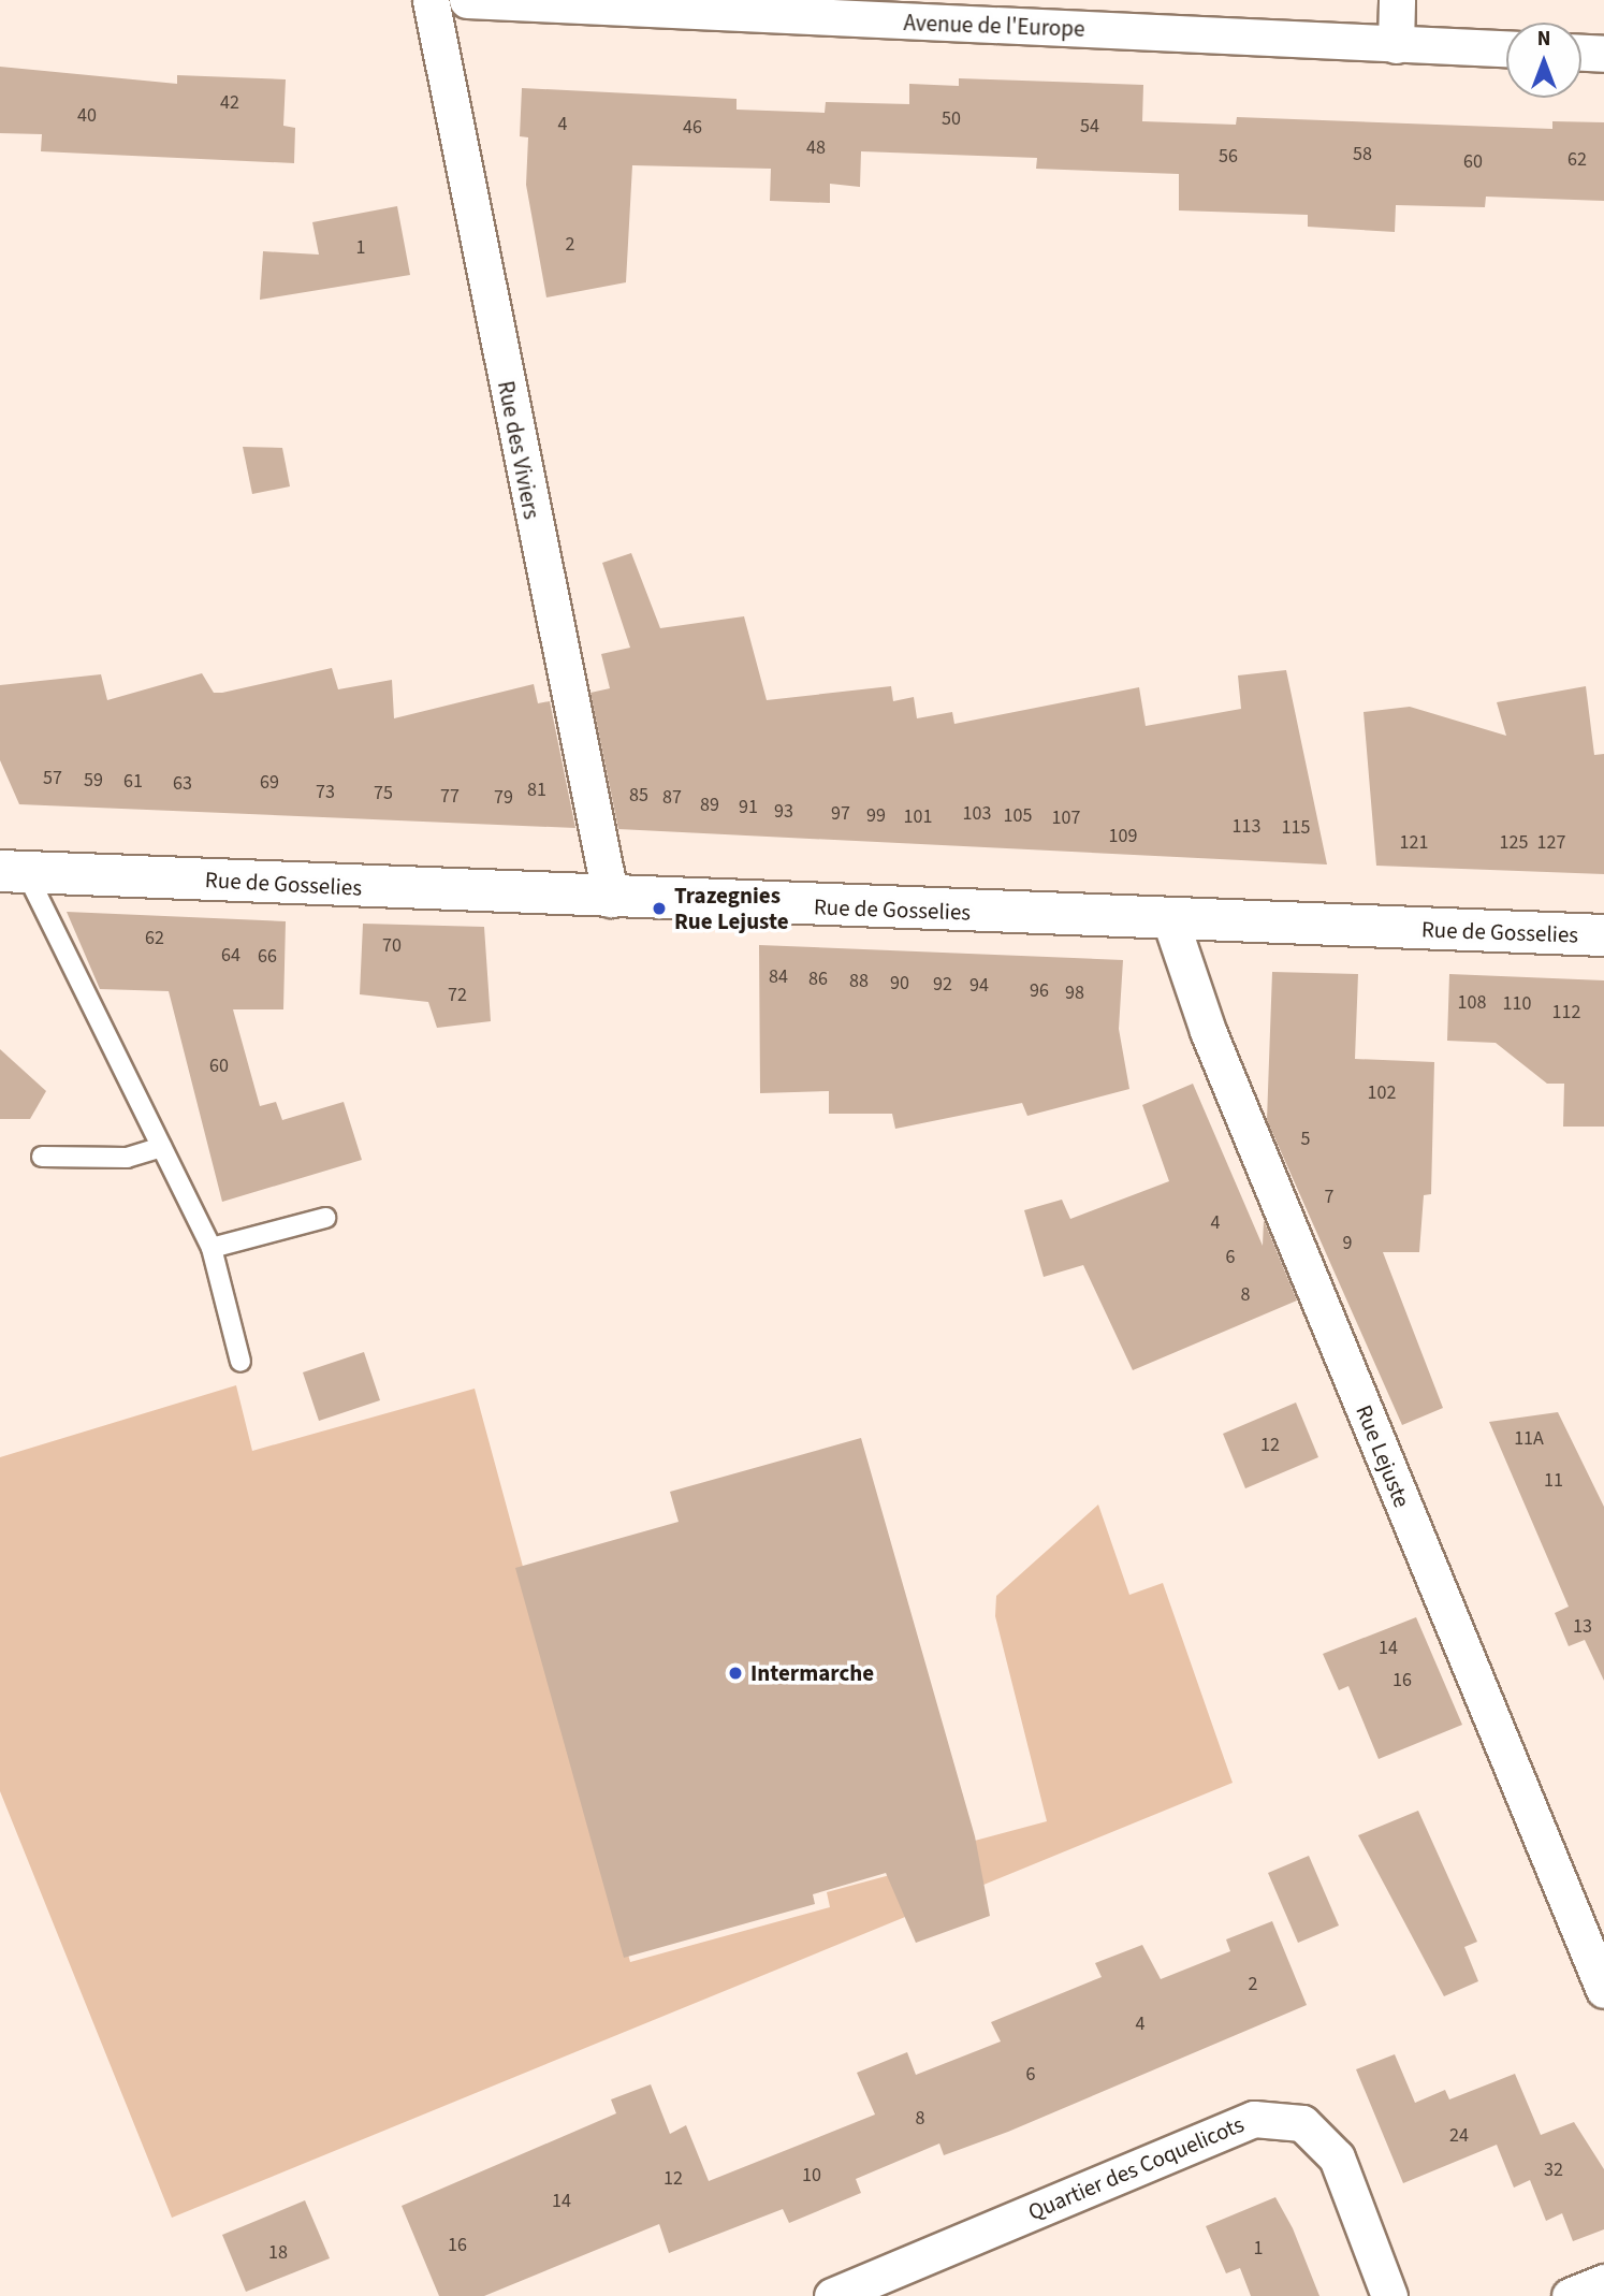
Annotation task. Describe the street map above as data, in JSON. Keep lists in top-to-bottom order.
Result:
{
  "streets": {
    "main road": ["Rue de Gosselies"],
    "street": [
      "Avenue de l'Europe",
      "Rue des Viviers",
      "Rue Lejuste",
      "Quartier des Coquelicots"
    ]
  },
  "crossings": [
    ["Rue des Viviers", "Rue de Gosselies"],
    ["Rue de Gosselies", "Rue Lejuste"]
  ],
  "places": ["Trazegnies Rue Lejuste", "Intermarche"],
  "house_numbers": [
    "42",
    "40",
    "50",
    "4",
    "54",
    "46",
    "48",
    "58",
    "56",
    "62",
    "60",
    "2",
    "1",
    "57",
    "59",
    "61",
    "69",
    "63",
    "81",
    "73",
    "75",
    "85",
    "77",
    "79",
    "87",
    "89",
    "91",
    "93",
    "97",
    "103",
    "99",
    "105",
    "101",
    "107",
    "113",
    "115",
    "109",
    "121",
    "125",
    "127",
    "62",
    "70",
    "64",
    "66",
    "84",
    "86",
    "88",
    "90",
    "92",
    "94",
    "96",
    "98",
    "72",
    "108",
    "110",
    "112",
    "60",
    "102",
    "5",
    "7",
    "4",
    "9",
    "6",
    "8",
    "11A",
    "12",
    "11",
    "13",
    "14",
    "16",
    "2",
    "4",
    "6",
    "8",
    "24",
    "32",
    "10",
    "12",
    "14",
    "16",
    "1",
    "18"
  ],
  "north": "top"
}
